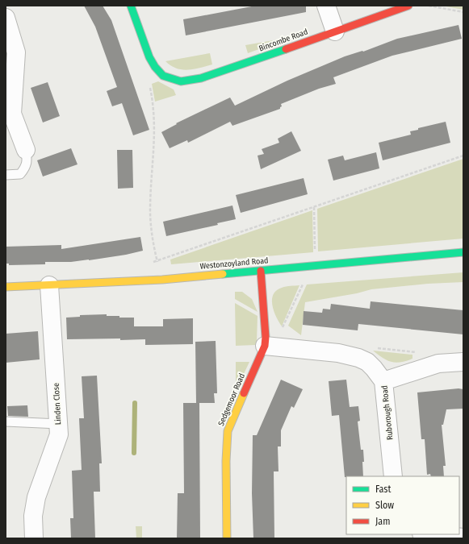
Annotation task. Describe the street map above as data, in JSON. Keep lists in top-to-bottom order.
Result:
{
  "streets": {
    "street": [
      "Bincombe Road",
      "Westonzoyland Road",
      "Sedgemoor Road",
      "Linden Close",
      "Ruborough Road"
    ]
  },
  "crossings": [
    ["Westonzoyland Road", "Sedgemoor Road"],
    ["Westonzoyland Road", "Linden Close"],
    ["Sedgemoor Road", "Ruborough Road"]
  ],
  "legend": ["Fast", "Slow", "Jam"]
}
